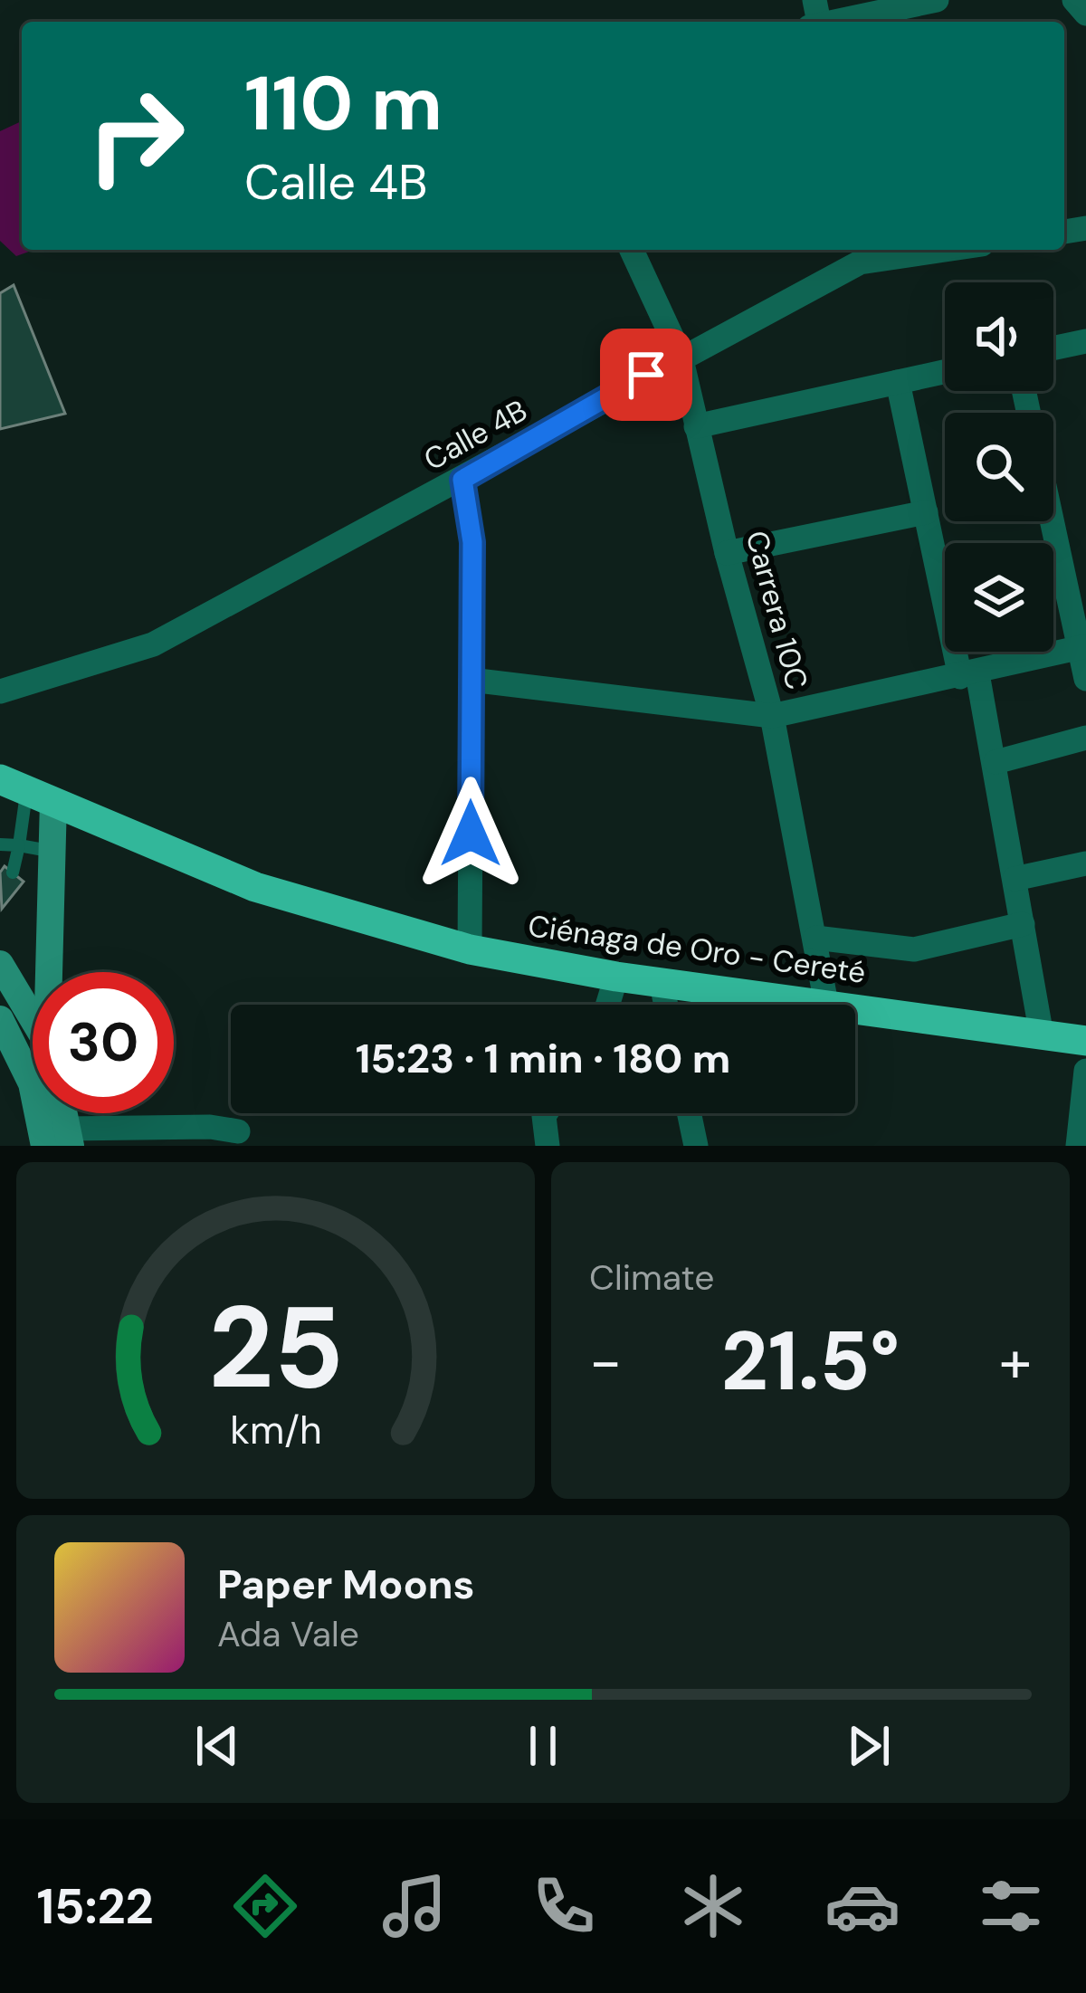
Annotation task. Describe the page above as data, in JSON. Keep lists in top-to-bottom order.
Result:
{
  "streets": {
    "highway": ["Ciénaga de Oro - Cereté"],
    "street": ["Calle 4B", "Carrera 10C"]
  },
  "crossings": [
    ["Calle 4B", "Carrera 10C"],
    ["Carrera 10C", "Ciénaga de Oro - Cereté"]
  ],
  "page": {
    "turn": ["110 m", "Calle 4B"],
    "limit": "30",
    "trip": "15:23 · 1 min · 180 m",
    "tile": "Climate",
    "heat": ["−", "21.5°", "+"],
    "song": ["Paper Moons", "Ada Vale"],
    "tabs": "15:22",
    "gauge": ["25", "km/h"]
  }
}
